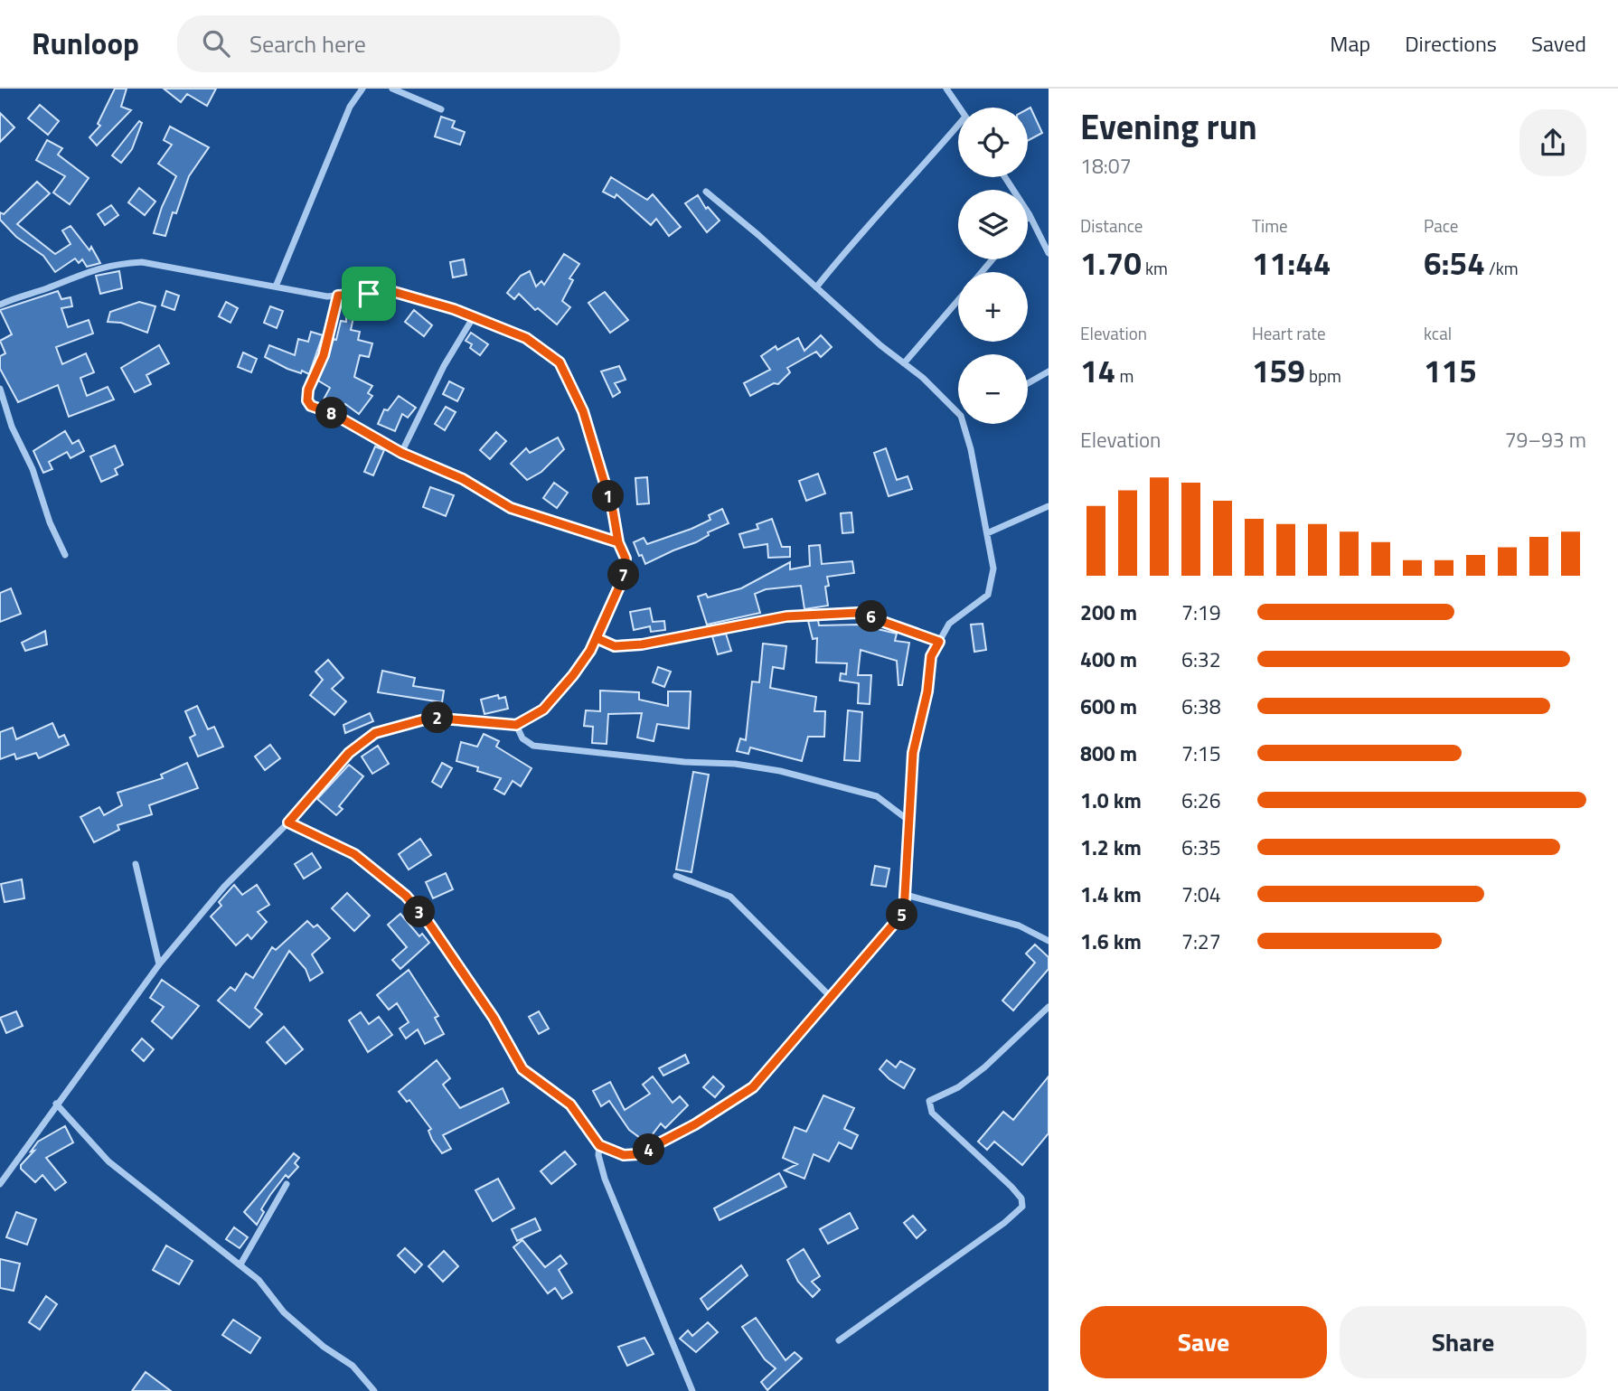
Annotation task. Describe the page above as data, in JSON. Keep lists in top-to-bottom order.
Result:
{
  "page": {
    "header": "Runloop",
    "search": "Search here",
    "nav": ["Map", "Directions", "Saved"],
    "heading": ["Evening run", "18:07"],
    "map_buttons": ["+", "−"],
    "stats": [
      ["Distance", "1.70 km"],
      ["Time", "11:44"],
      ["Pace", "6:54 /km"],
      ["Elevation", "14 m"],
      ["Heart rate", "159 bpm"],
      ["kcal", "115"]
    ],
    "pins": [
      "8",
      "1",
      "7",
      "6",
      "2",
      "3",
      "5",
      "4"
    ],
    "chart": ["Elevation", "79–93 m"],
    "list": [
      {
        "name": "200 m",
        "note": "7:19"
      },
      {
        "name": "400 m",
        "note": "6:32"
      },
      {
        "name": "600 m",
        "note": "6:38"
      },
      {
        "name": "800 m",
        "note": "7:15"
      },
      {
        "name": "1.0 km",
        "note": "6:26"
      },
      {
        "name": "1.2 km",
        "note": "6:35"
      },
      {
        "name": "1.4 km",
        "note": "7:04"
      },
      {
        "name": "1.6 km",
        "note": "7:27"
      }
    ],
    "buttons": ["Save", "Share"]
  }
}
